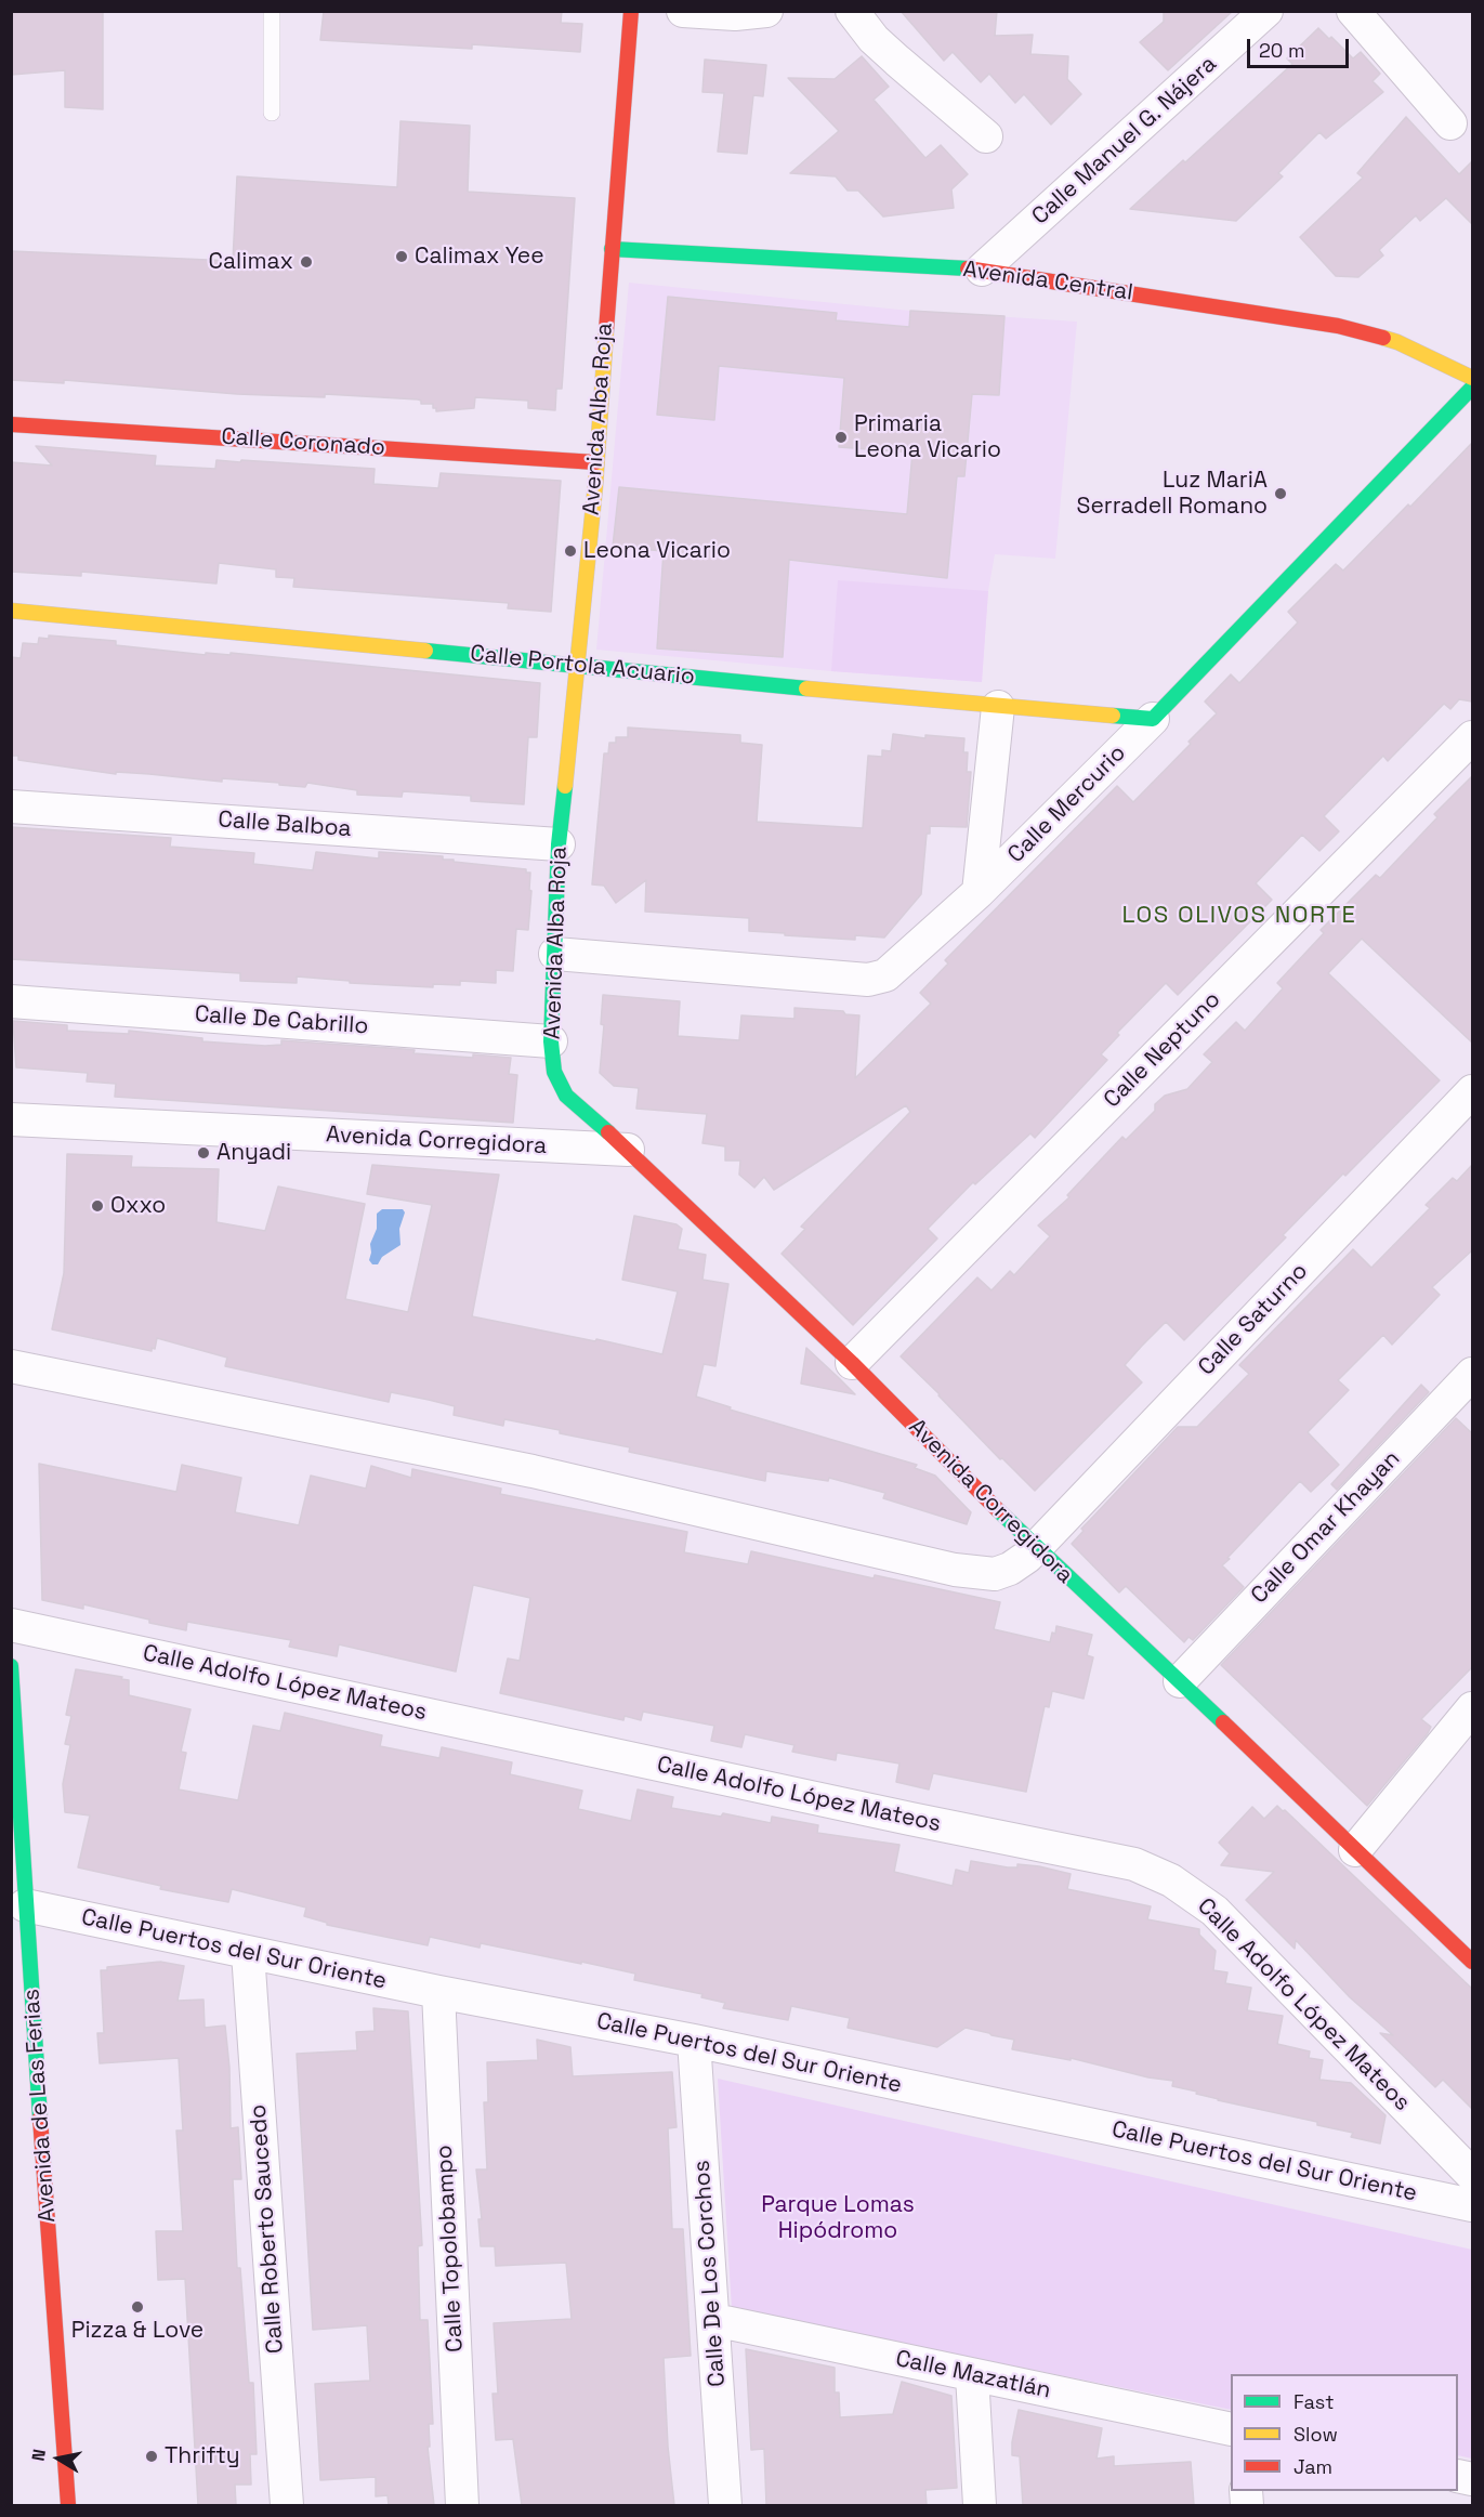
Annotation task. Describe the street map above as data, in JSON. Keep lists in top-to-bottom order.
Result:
{
  "streets": {
    "street": [
      "Calle Manuel G. Nájera",
      "Avenida Central",
      "Avenida Alba Roja",
      "Calle Coronado",
      "Calle Portola Acuario",
      "Calle Mercurio",
      "Calle Balboa",
      "Calle De Cabrillo",
      "Calle Neptuno",
      "Avenida Corregidora",
      "Calle Saturno",
      "Calle Omar Khayan",
      "Calle Adolfo López Mateos",
      "Calle Puertos del Sur Oriente",
      "Avenida de Las Ferias",
      "Calle Roberto Saucedo",
      "Calle Topolobampo",
      "Calle De Los Corchos",
      "Calle Mazatlán"
    ]
  },
  "crossings": [
    ["Calle Manuel G. Nájera", "Avenida Central"],
    ["Avenida Central", "Avenida Alba Roja"],
    ["Avenida Alba Roja", "Calle Coronado"],
    ["Avenida Alba Roja", "Calle Portola Acuario"],
    ["Avenida Alba Roja", "Calle Mercurio"],
    ["Avenida Alba Roja", "Calle Balboa"],
    ["Avenida Alba Roja", "Calle De Cabrillo"],
    ["Avenida Alba Roja", "Avenida Corregidora"],
    ["Calle Portola Acuario", "Calle Mercurio"],
    ["Calle Neptuno", "Avenida Corregidora"],
    ["Avenida Corregidora", "Calle Saturno"],
    ["Avenida Corregidora", "Calle Omar Khayan"],
    ["Calle Puertos del Sur Oriente", "Avenida de Las Ferias"],
    ["Calle Puertos del Sur Oriente", "Calle Roberto Saucedo"],
    ["Calle Puertos del Sur Oriente", "Calle Topolobampo"],
    ["Calle Puertos del Sur Oriente", "Calle De Los Corchos"],
    ["Calle De Los Corchos", "Calle Mazatlán"]
  ],
  "districts": ["LOS OLIVOS NORTE"],
  "parks": ["Parque Lomas Hipódromo"],
  "places": [
    "Calimax Yee",
    "Calimax",
    "Primaria Leona Vicario",
    "Luz MariA Serradell Romano",
    "Leona Vicario",
    "Anyadi",
    "Oxxo",
    "Pizza & Love",
    "Thrifty"
  ],
  "legend": ["Fast", "Slow", "Jam"],
  "scale_bar": "20 m",
  "north": "left"
}
